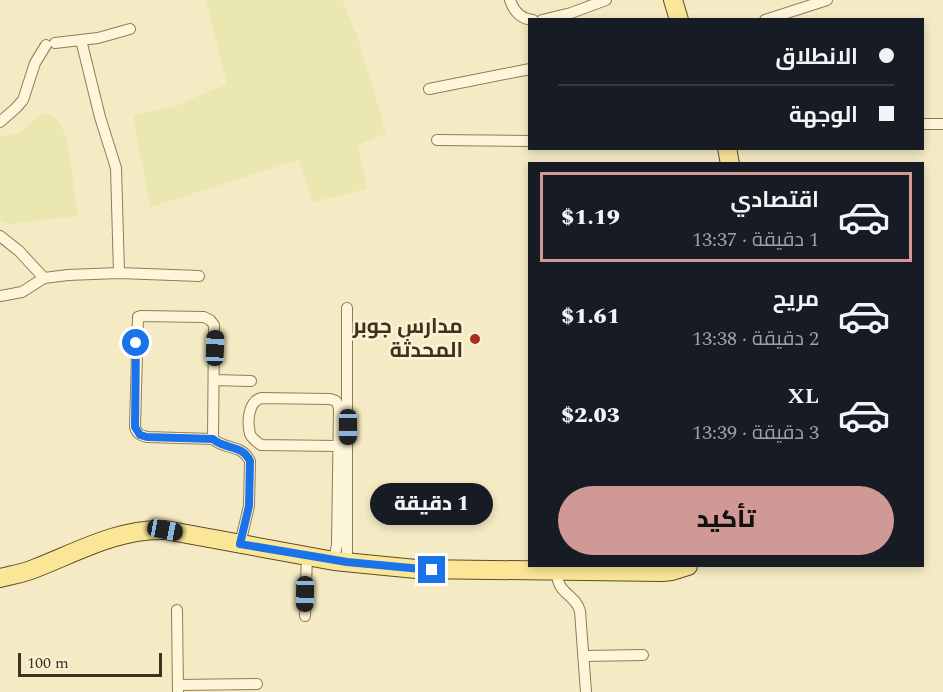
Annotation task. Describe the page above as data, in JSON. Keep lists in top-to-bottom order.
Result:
{
  "places": ["مدارس جوبر المحدثة"],
  "scale_bar": "100 m",
  "page": {
    "banner": ["الانطلاق", "الوجهة"],
    "list": [
      {
        "name": "اقتصادي",
        "note": "1 دقيقة · 13:37",
        "value": "$1.19"
      },
      {
        "name": "مريح",
        "note": "2 دقيقة · 13:38",
        "value": "$1.61"
      },
      {
        "name": "XL",
        "note": "3 دقيقة · 13:39",
        "value": "$2.03"
      }
    ],
    "buttons": "تأكيد",
    "bubble": "1 دقيقة",
    "scale": "100 m"
  }
}
